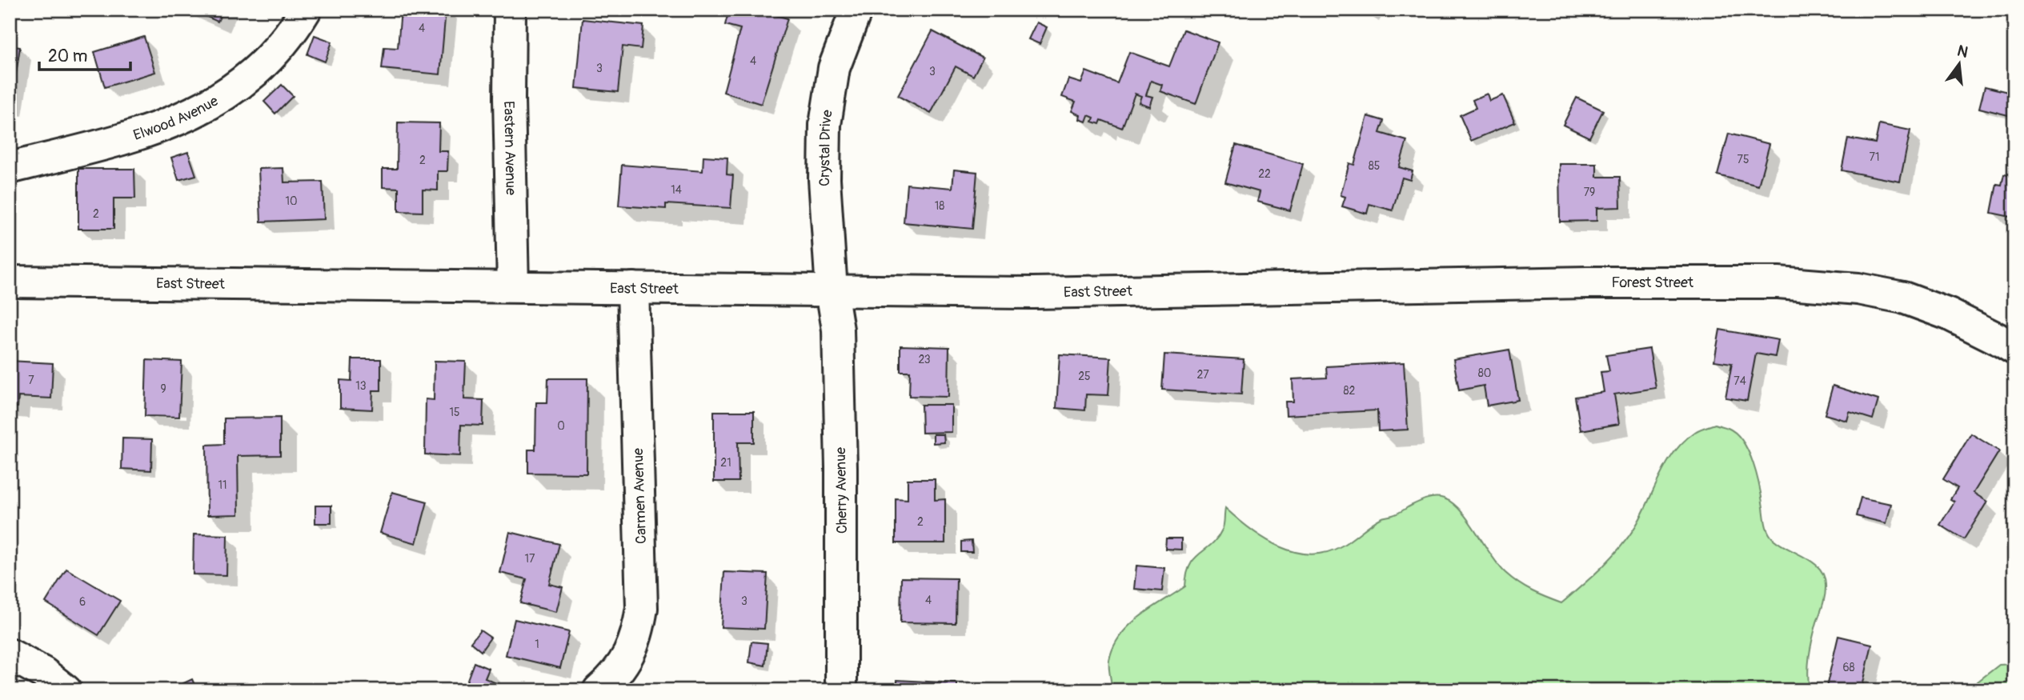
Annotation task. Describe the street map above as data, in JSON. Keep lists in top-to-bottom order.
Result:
{
  "streets": {
    "main road": [
      "Elwood Avenue",
      "Eastern Avenue",
      "Crystal Drive",
      "Forest Street",
      "East Street",
      "Cherry Avenue",
      "Carmen Avenue"
    ]
  },
  "crossings": [
    ["Eastern Avenue", "East Street"],
    ["Crystal Drive", "East Street"],
    ["Crystal Drive", "Cherry Avenue"],
    ["Forest Street", "East Street"],
    ["East Street", "Cherry Avenue"],
    ["East Street", "Carmen Avenue"]
  ],
  "house_numbers": [
    "4",
    "4",
    "3",
    "3",
    "71",
    "75",
    "2",
    "85",
    "22",
    "14",
    "79",
    "10",
    "18",
    "2",
    "23",
    "80",
    "27",
    "25",
    "7",
    "74",
    "13",
    "9",
    "82",
    "15",
    "0",
    "21",
    "11",
    "2",
    "17",
    "4",
    "3",
    "6",
    "1",
    "68"
  ],
  "scale_bar": "20 m",
  "north": "top"
}
